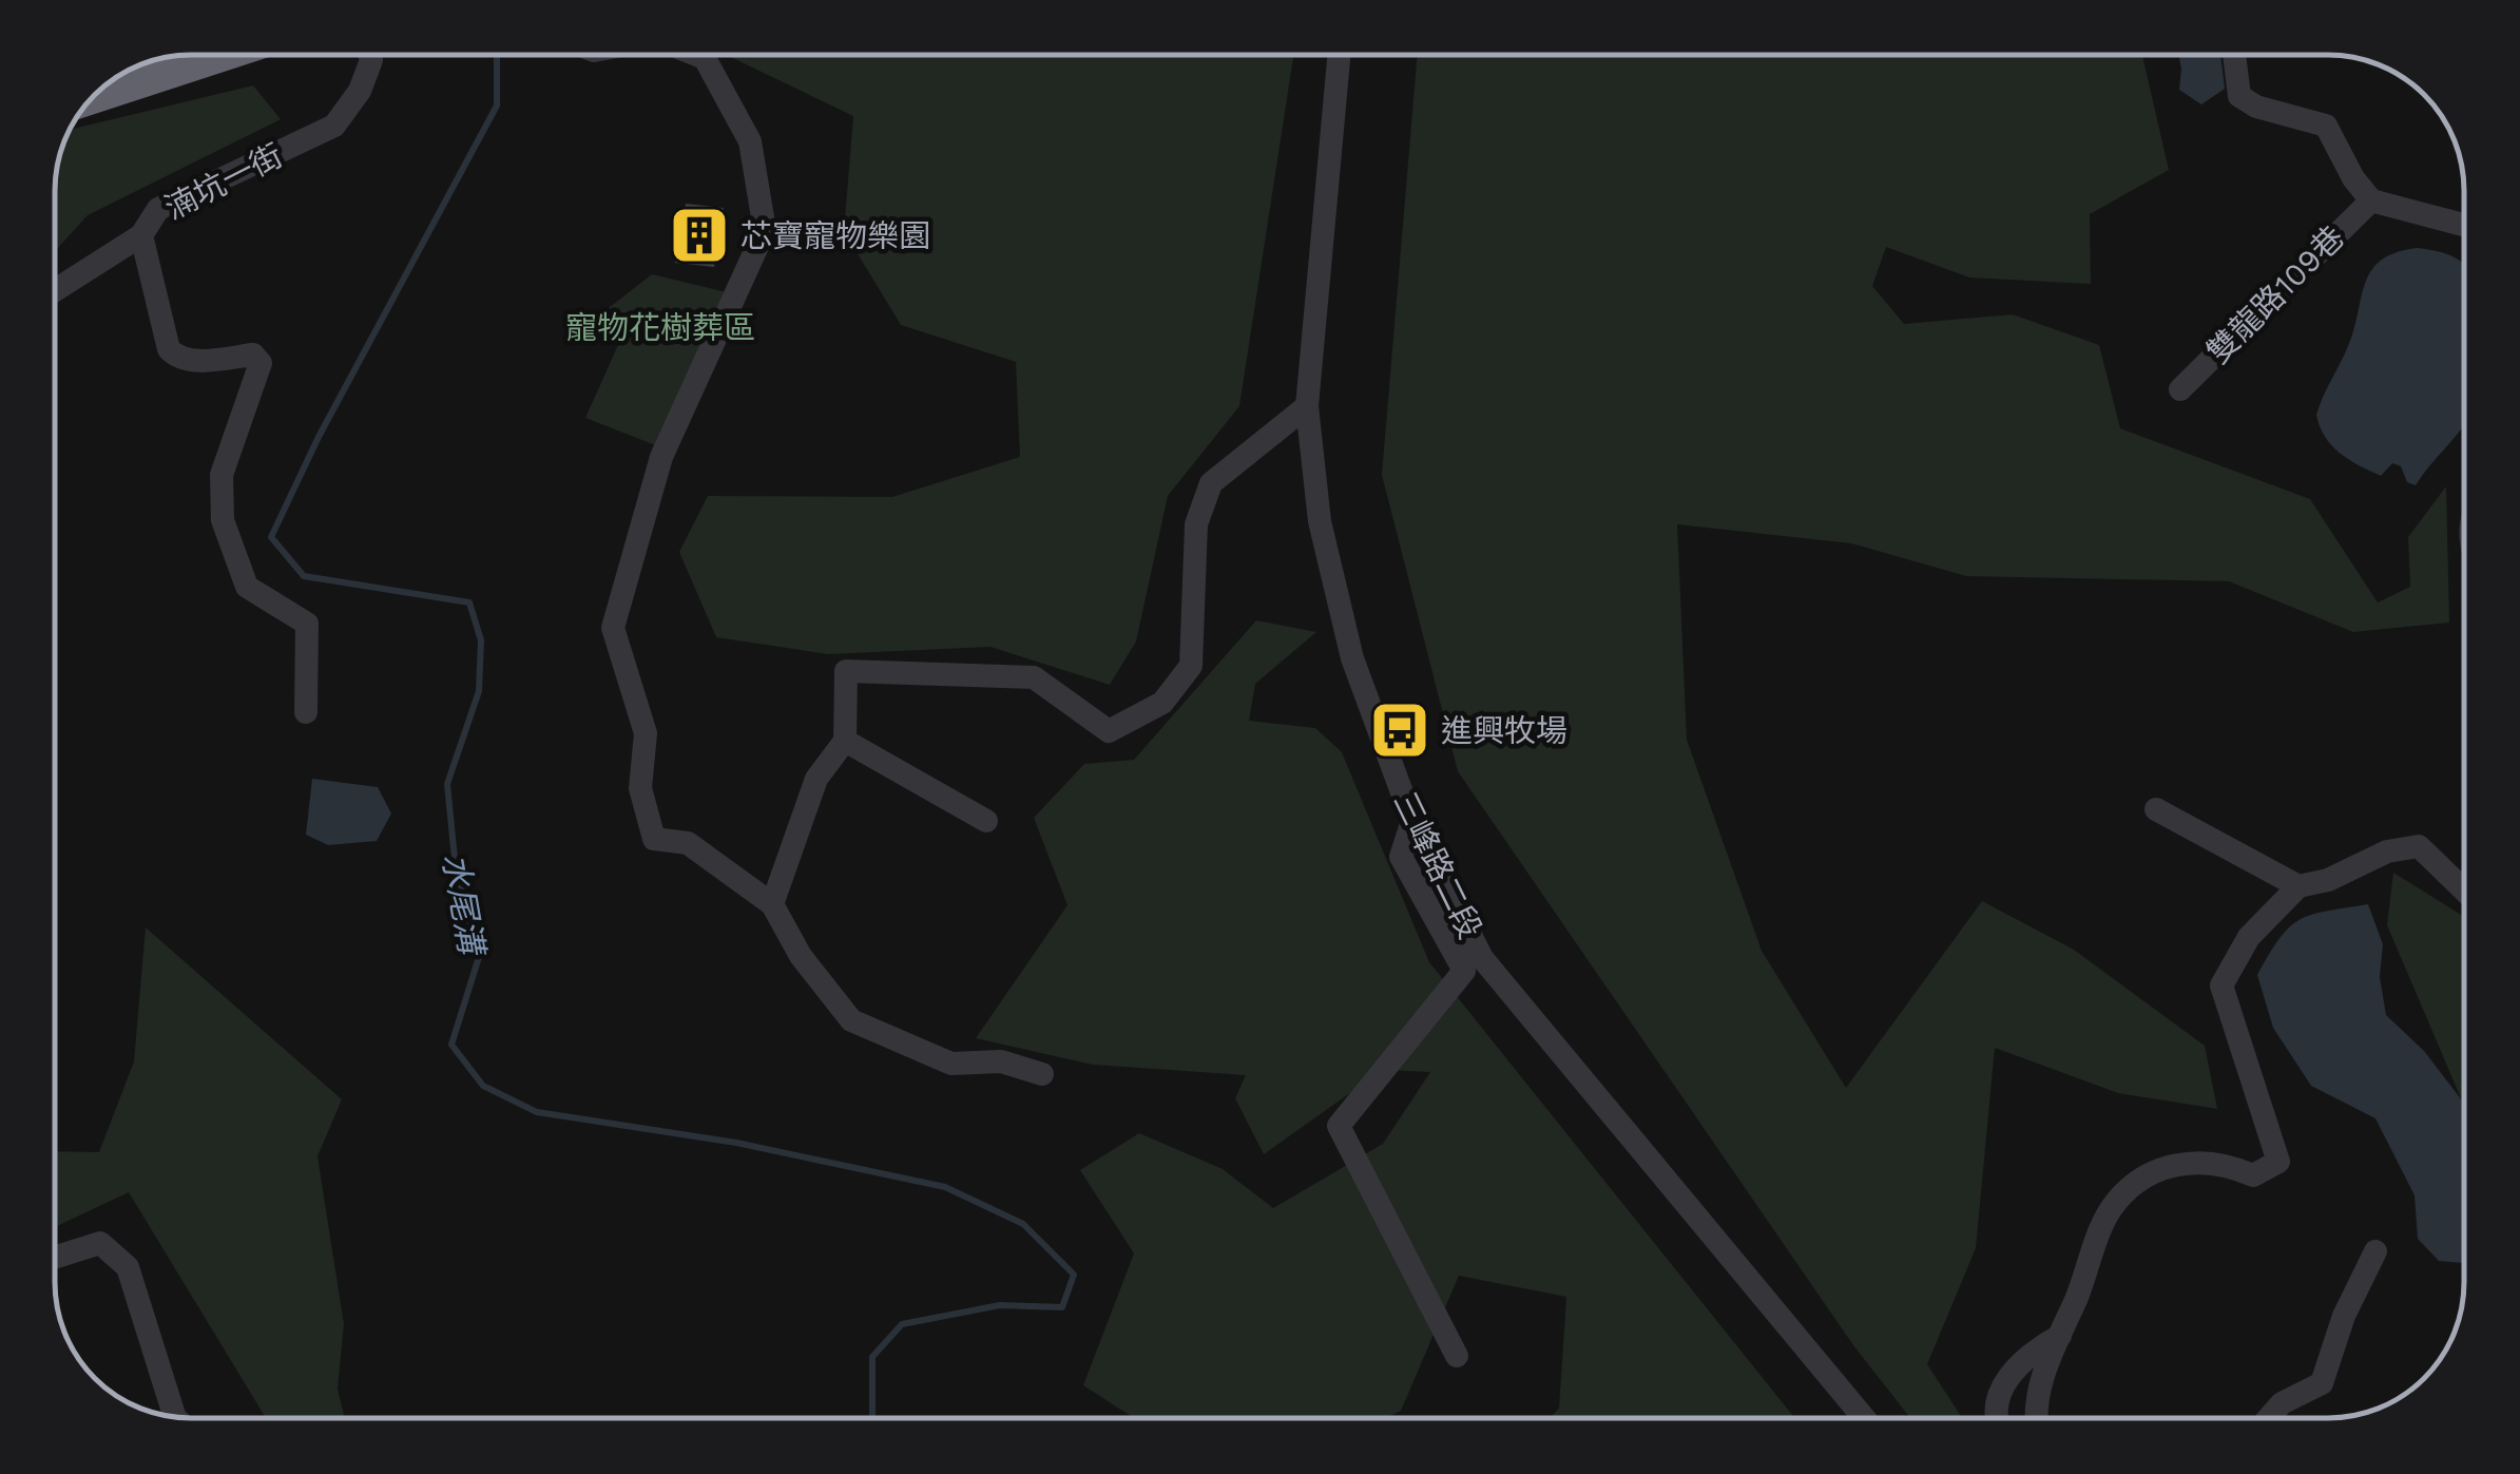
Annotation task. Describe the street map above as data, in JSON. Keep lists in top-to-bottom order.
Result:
{
  "streets": {
    "street": ["湳坑一街", "雙龍路109巷", "三峰路二段"]
  },
  "water": ["水尾溝"],
  "parks": ["寵物花樹葬區"],
  "places": {
    "building": ["芯寶寵物樂園"],
    "bus stop": ["進興牧場"]
  }
}
